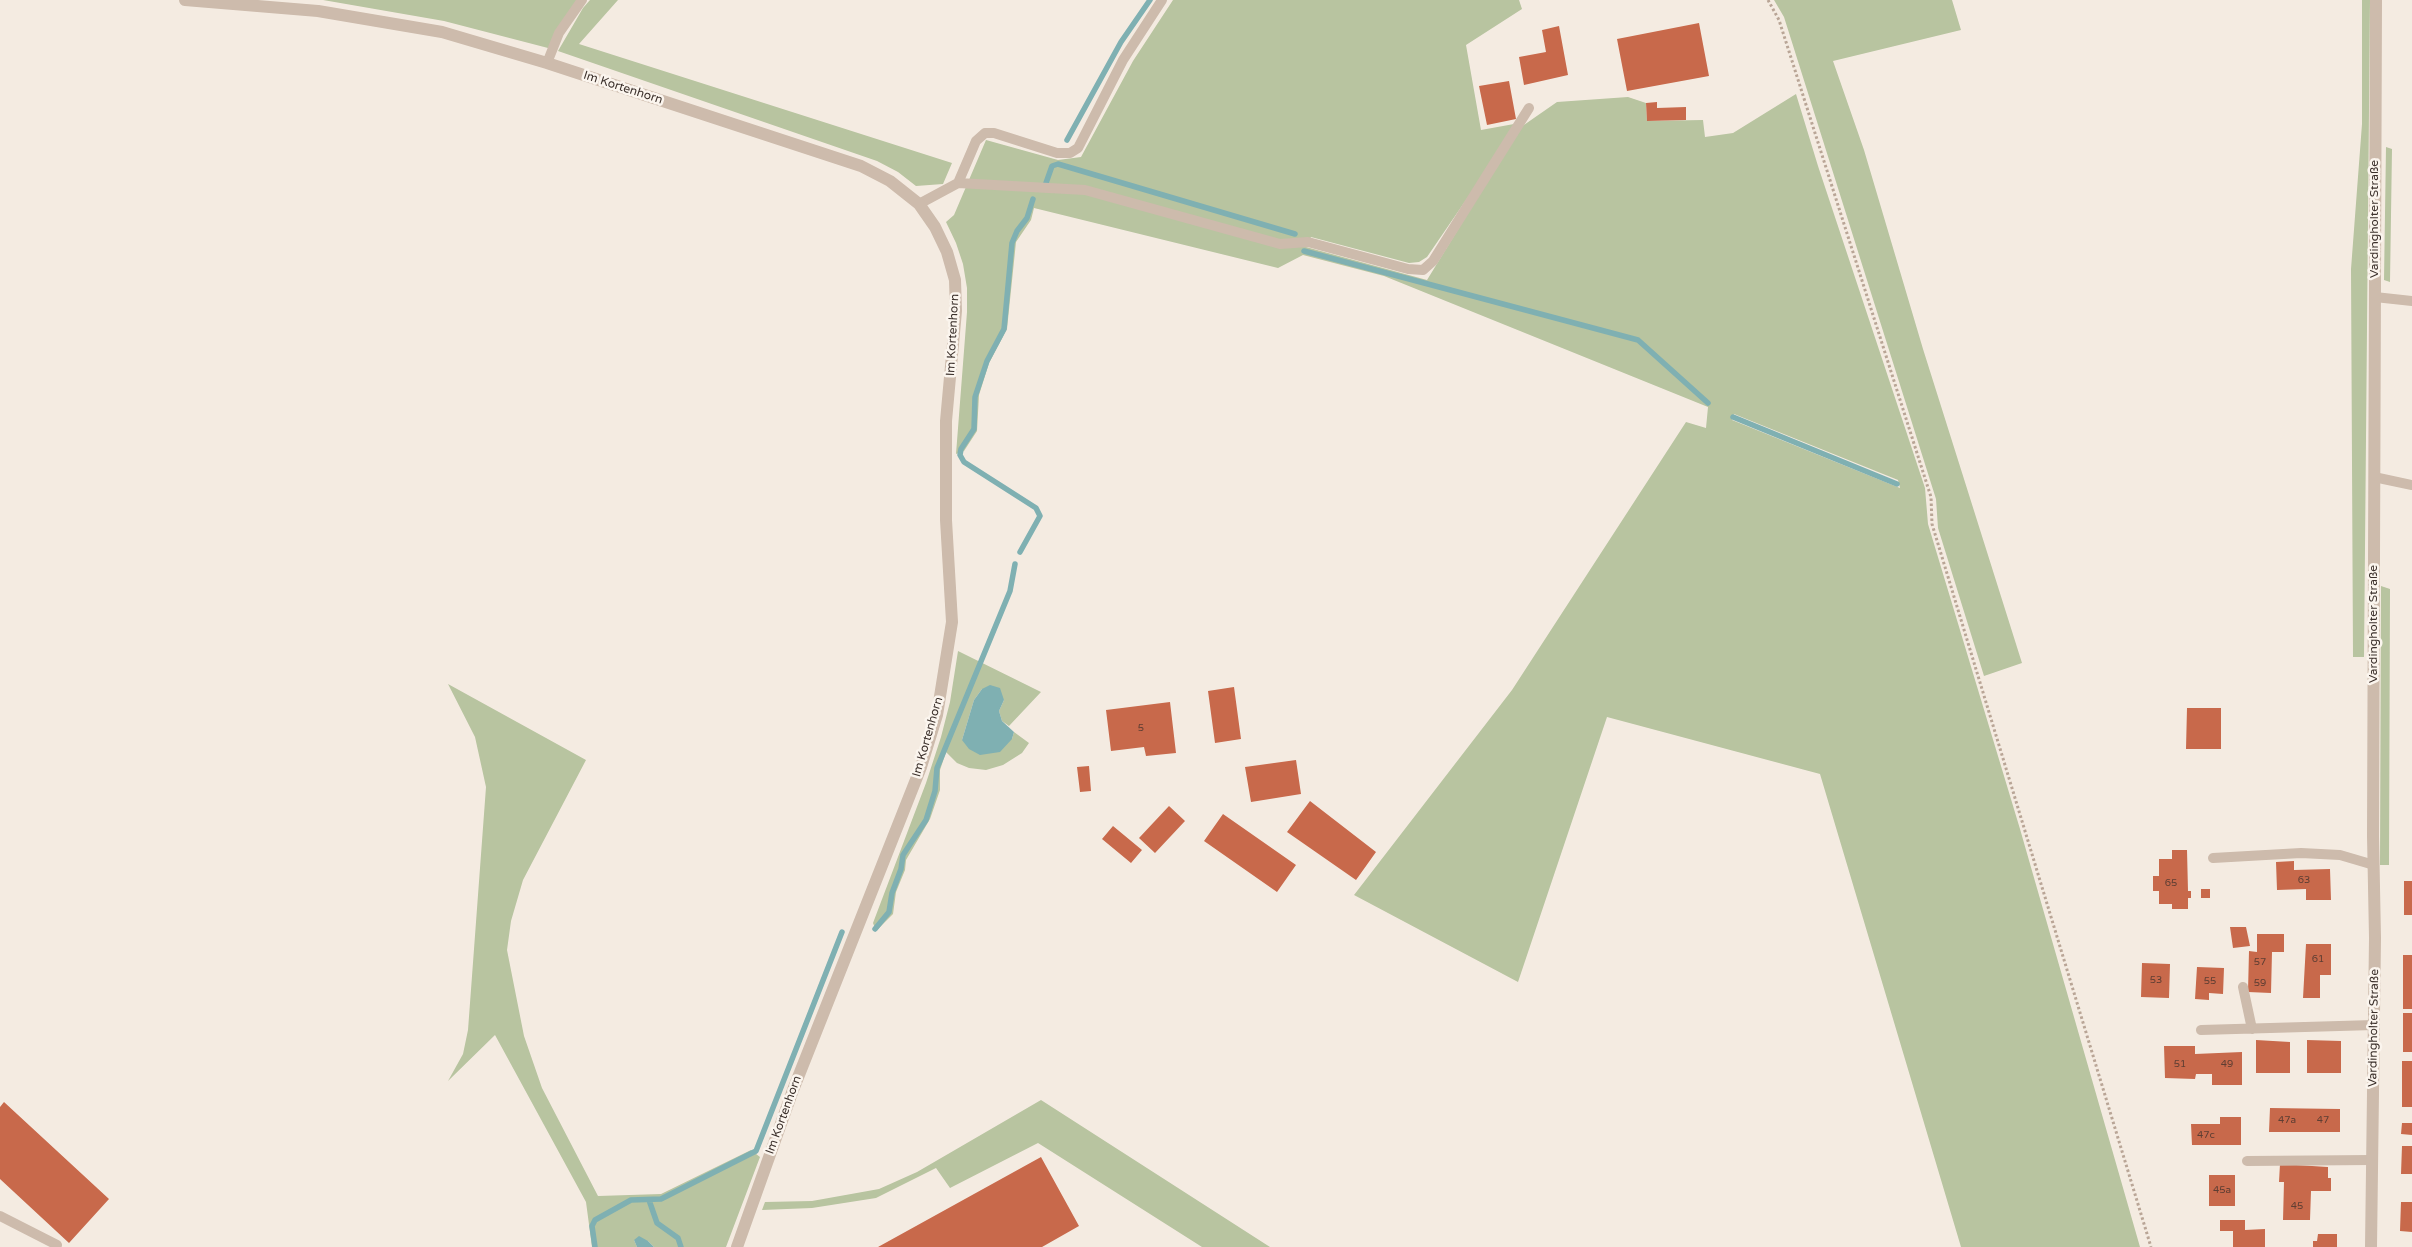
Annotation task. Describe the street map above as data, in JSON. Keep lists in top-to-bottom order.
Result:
{
  "streets": {
    "street": ["Im Kortenhorn", "Vardingholter Straße"]
  },
  "house_numbers": [
    "5",
    "63",
    "65",
    "61",
    "57",
    "53",
    "55",
    "59",
    "51",
    "49",
    "47a",
    "47",
    "47c",
    "45a",
    "45"
  ]
}
